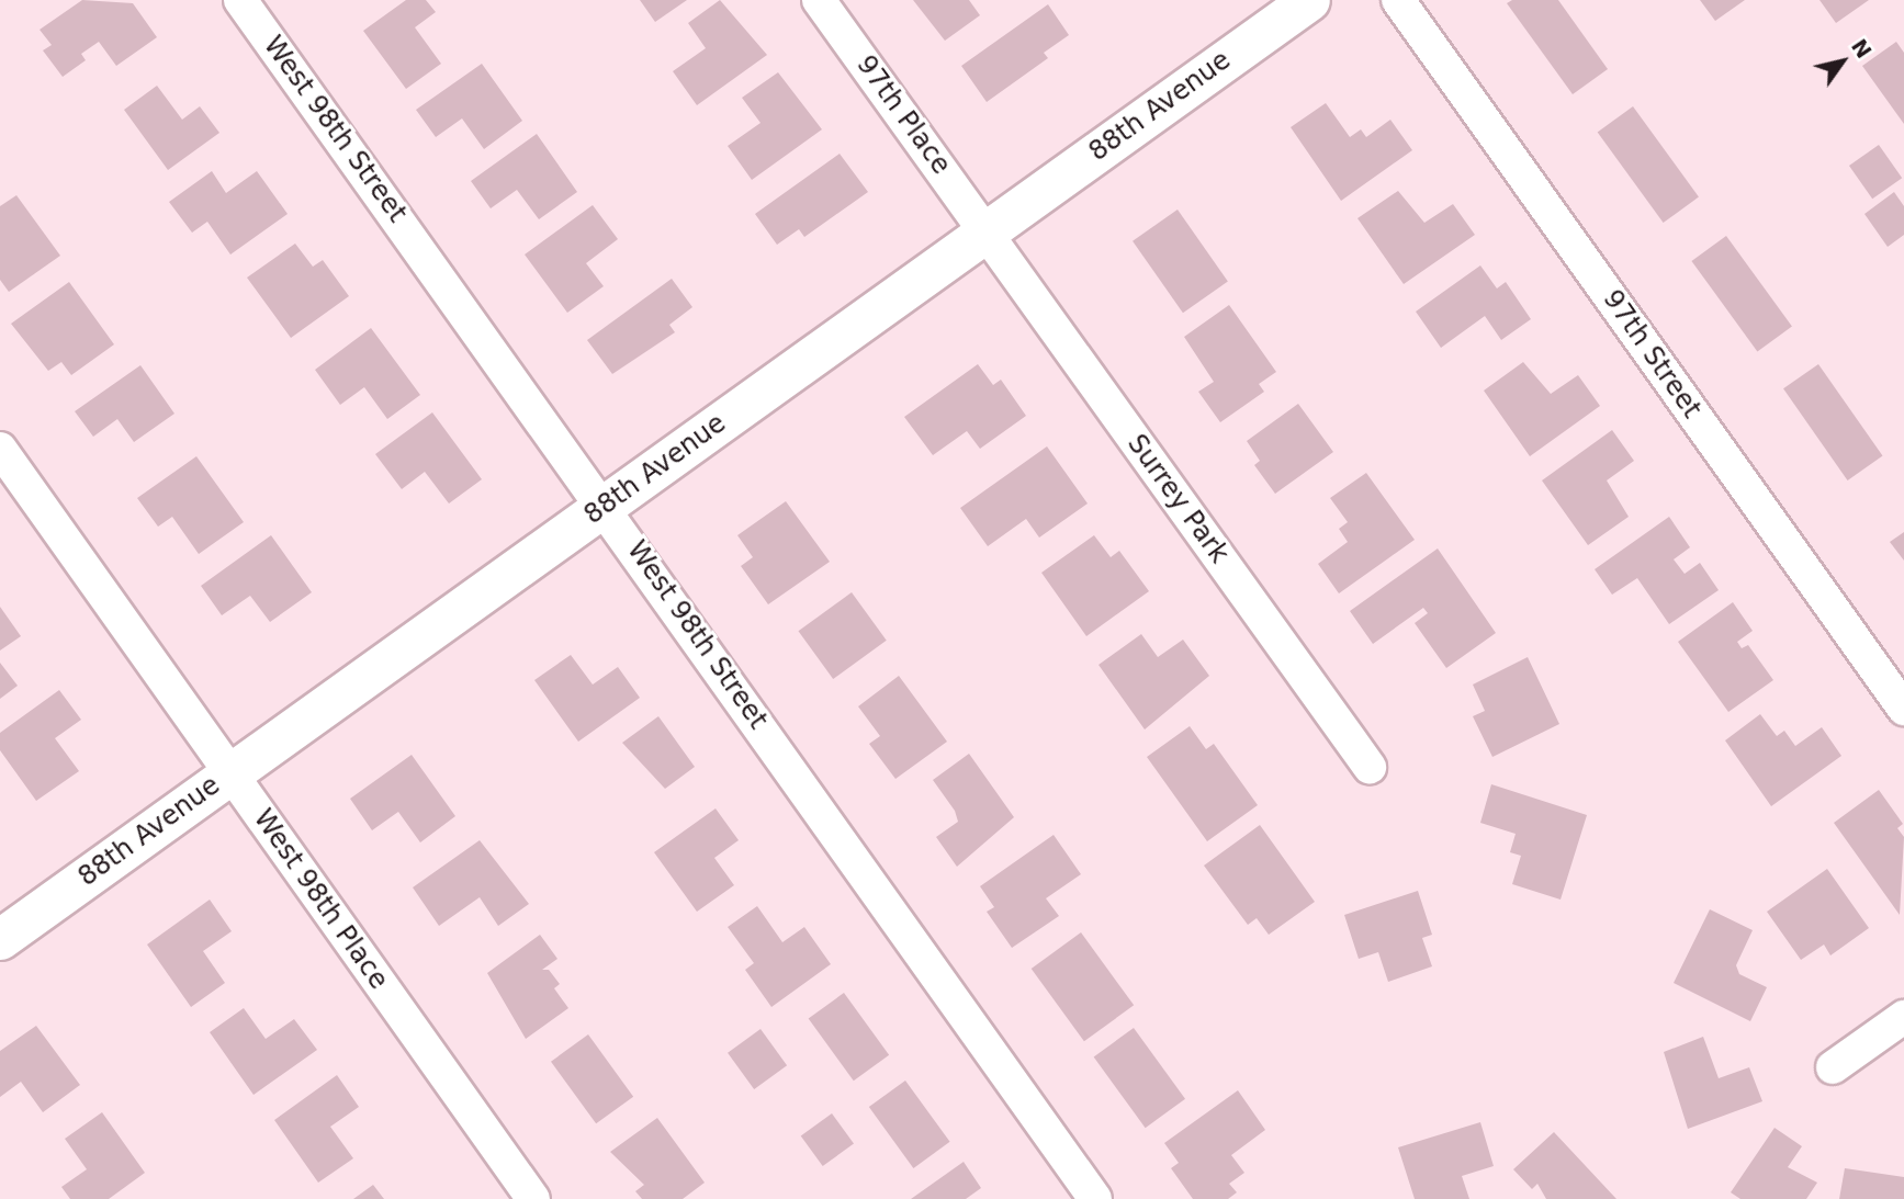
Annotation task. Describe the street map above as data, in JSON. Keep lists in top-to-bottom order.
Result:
{
  "streets": {
    "street": [
      "88th Avenue",
      "97th Place",
      "West 98th Street",
      "97th Street",
      "Surrey Park",
      "West 98th Place"
    ]
  },
  "crossings": [
    ["88th Avenue", "97th Place"],
    ["88th Avenue", "West 98th Street"],
    ["88th Avenue", "Surrey Park"],
    ["88th Avenue", "West 98th Place"],
    ["97th Place", "Surrey Park"]
  ],
  "north": "top right"
}
